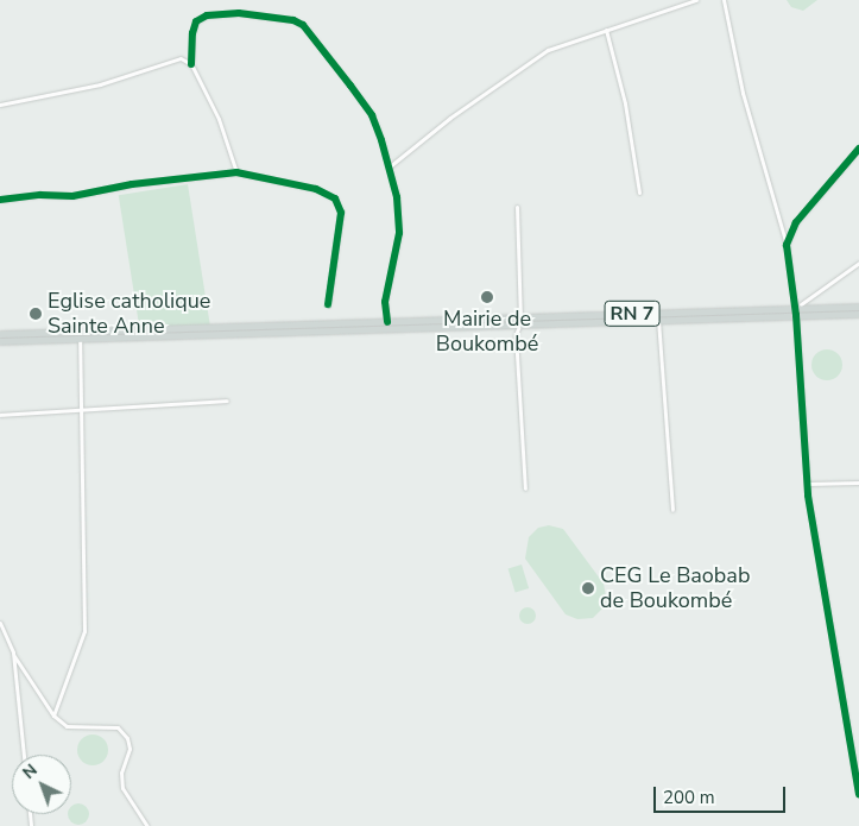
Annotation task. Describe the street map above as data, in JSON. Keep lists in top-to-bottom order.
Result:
{
  "streets": {
    "main road": ["RN 7"]
  },
  "places": ["Mairie de Boukombé", "Eglise catholique Sainte Anne", "CEG Le Baobab de Boukombé"],
  "scale_bar": "200 m",
  "north": "top left"
}
